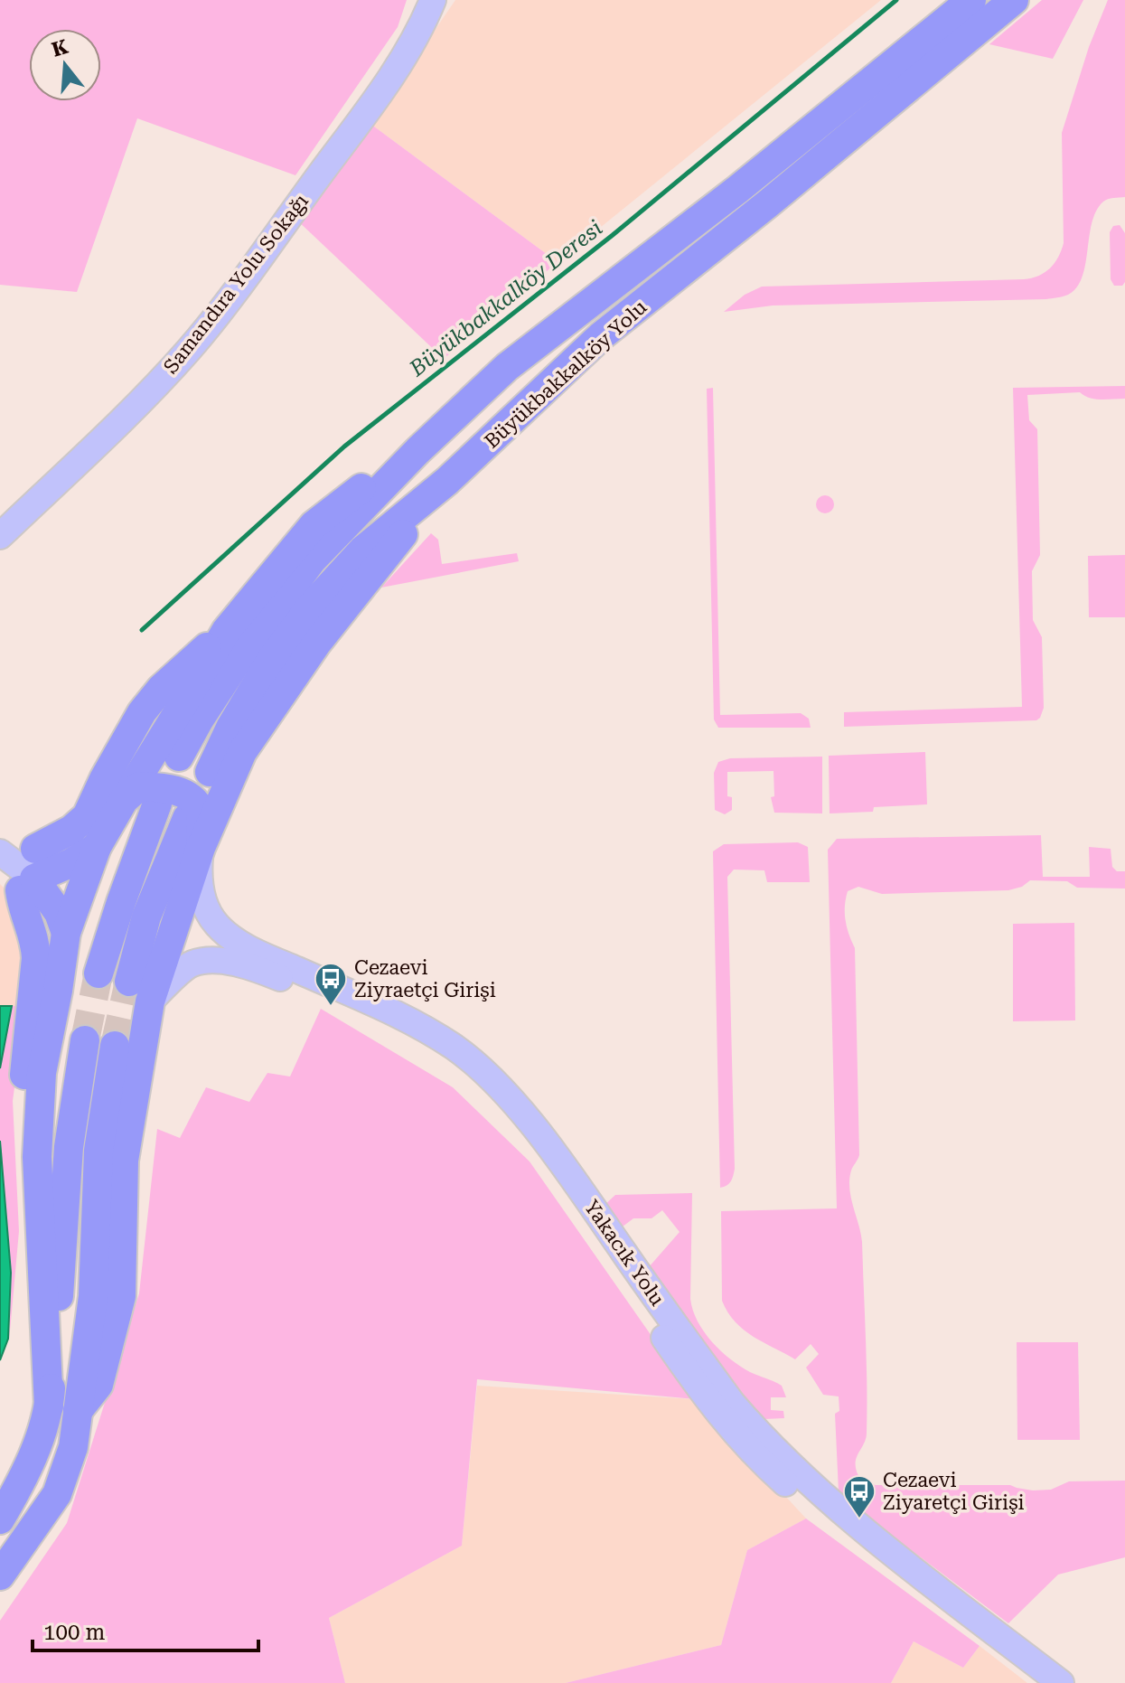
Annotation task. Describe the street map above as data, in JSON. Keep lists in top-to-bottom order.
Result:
{
  "streets": {
    "highway": ["Büyükbakkalköy Yolu"],
    "main road": ["Samandıra Yolu Sokağı", "Yakacık Yolu"]
  },
  "water": ["Büyükbakkalköy Deresi"],
  "places": {
    "bus stop": ["Cezaevi Ziyraetçi Girişi", "Cezaevi Ziyaretçi Girişi"]
  },
  "scale_bar": "100 m",
  "north": "top"
}
